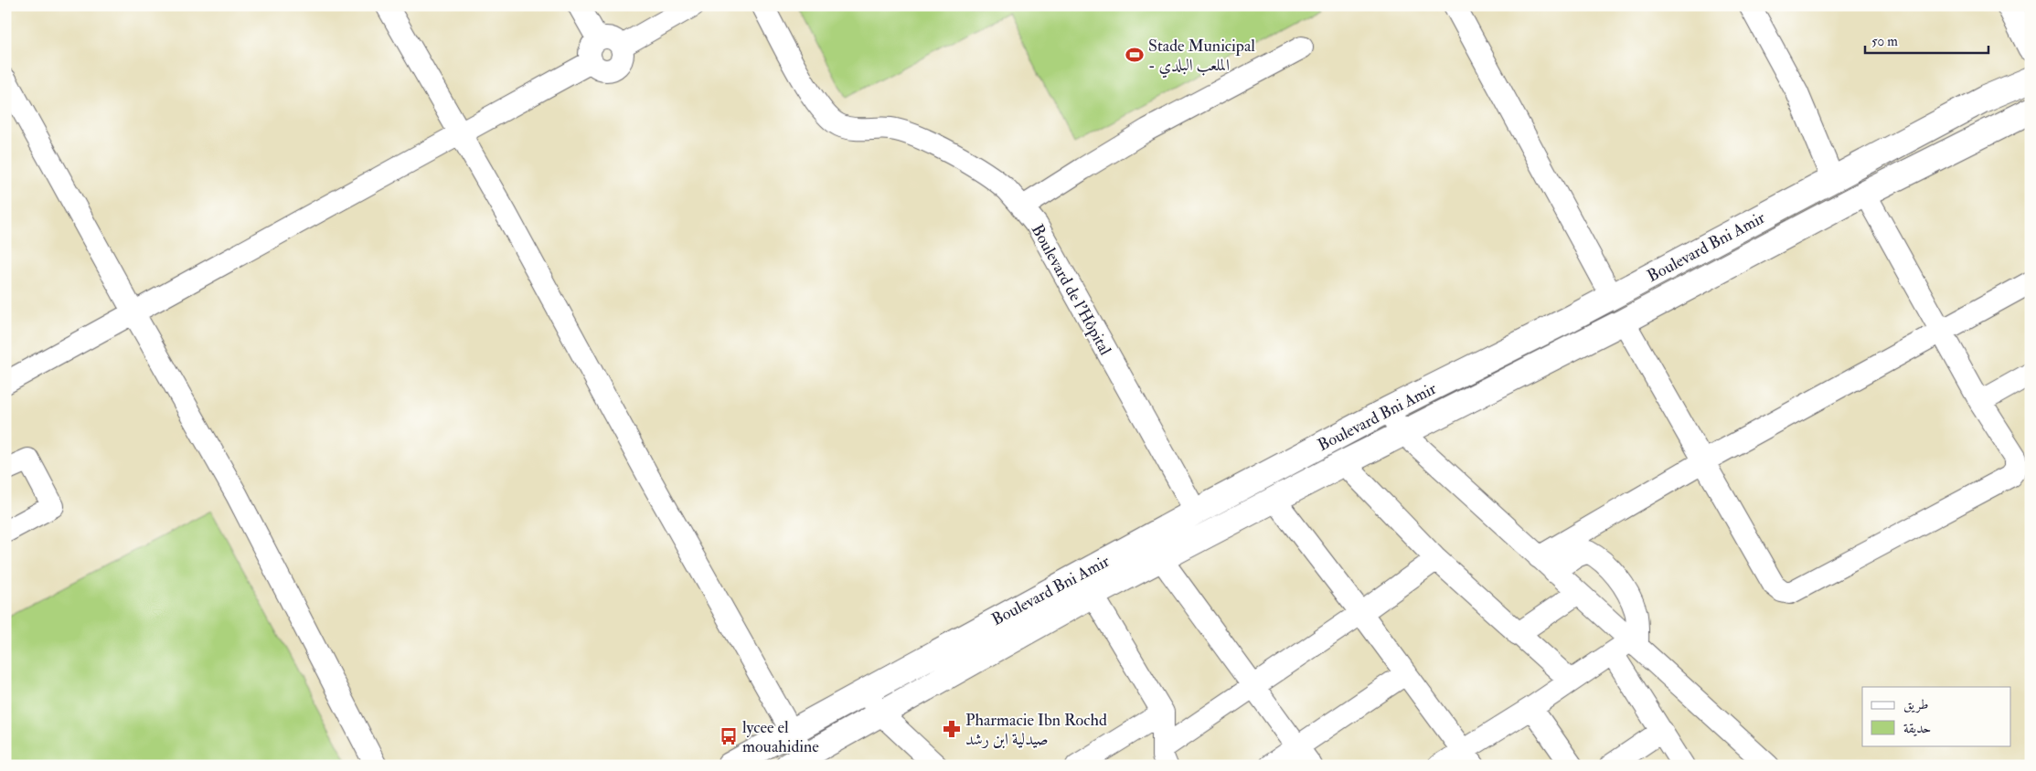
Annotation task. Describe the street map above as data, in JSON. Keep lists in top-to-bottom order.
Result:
{
  "streets": {
    "main road": ["Boulevard Bni Amir"],
    "street": ["Boulevard de l'Hôpital"]
  },
  "crossings": [
    ["Boulevard Bni Amir", "Boulevard de l'Hôpital"]
  ],
  "places": {
    "sports": ["Stade Municipal - الملعب البلدي"],
    "pharmacy": ["Pharmacie Ibn Rochd صيدلية ابن رشد"],
    "bus stop": ["lycee el mouahidine"]
  },
  "legend": ["طريق", "حديقة"],
  "scale_bar": "50 m"
}
